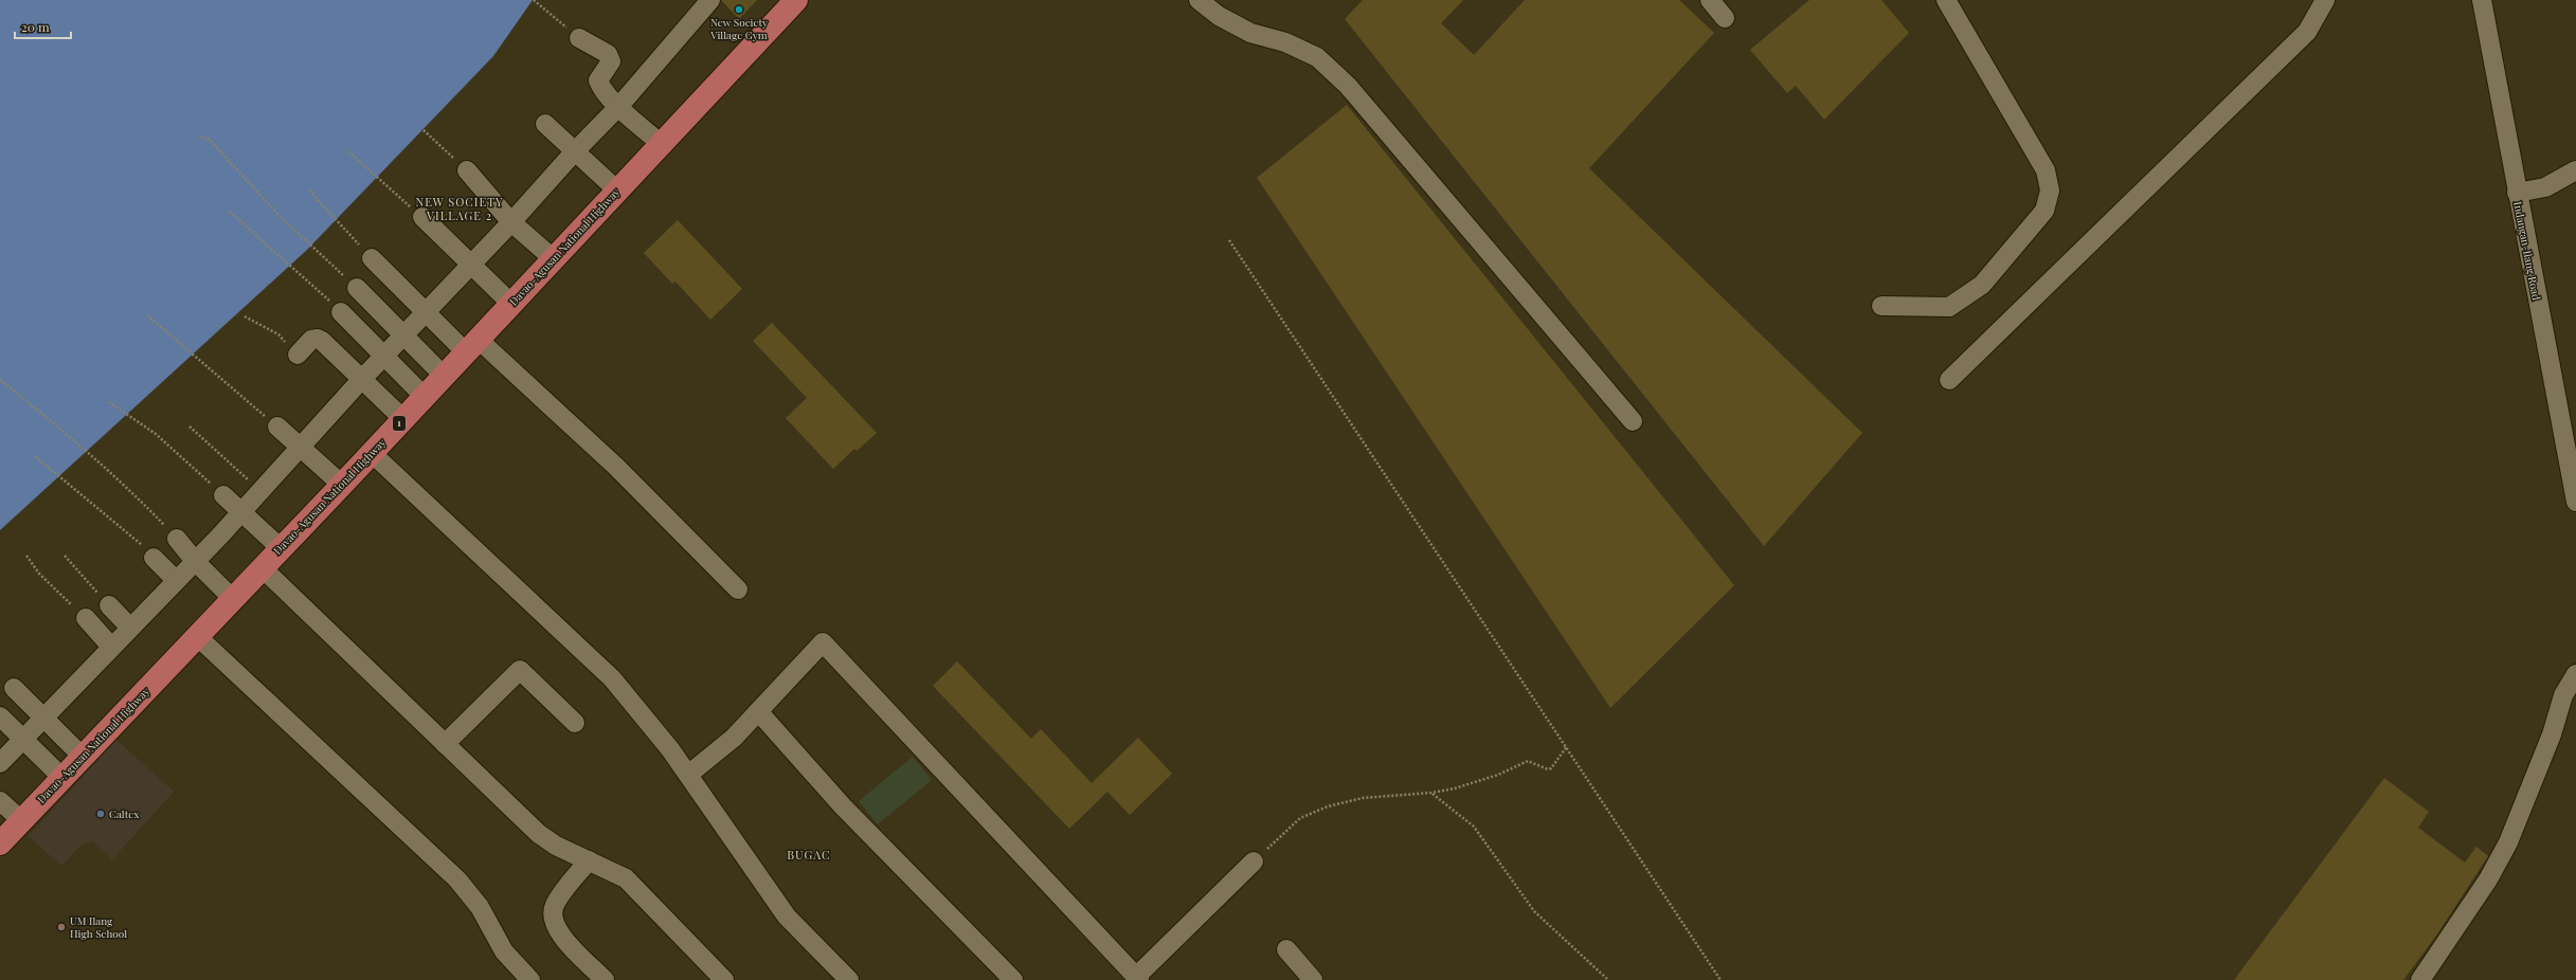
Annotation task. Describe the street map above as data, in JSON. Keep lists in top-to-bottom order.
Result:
{
  "streets": {
    "highway": ["Davao-Agusan National Highway", "1"],
    "street": ["Indangan-Ilang Road"]
  },
  "districts": ["NEW SOCIETY VILLAGE 2", "BUGAC"],
  "places": ["New Society Village Gym", "Caltex", "UM Ilang High School"],
  "scale_bar": "20 m"
}
